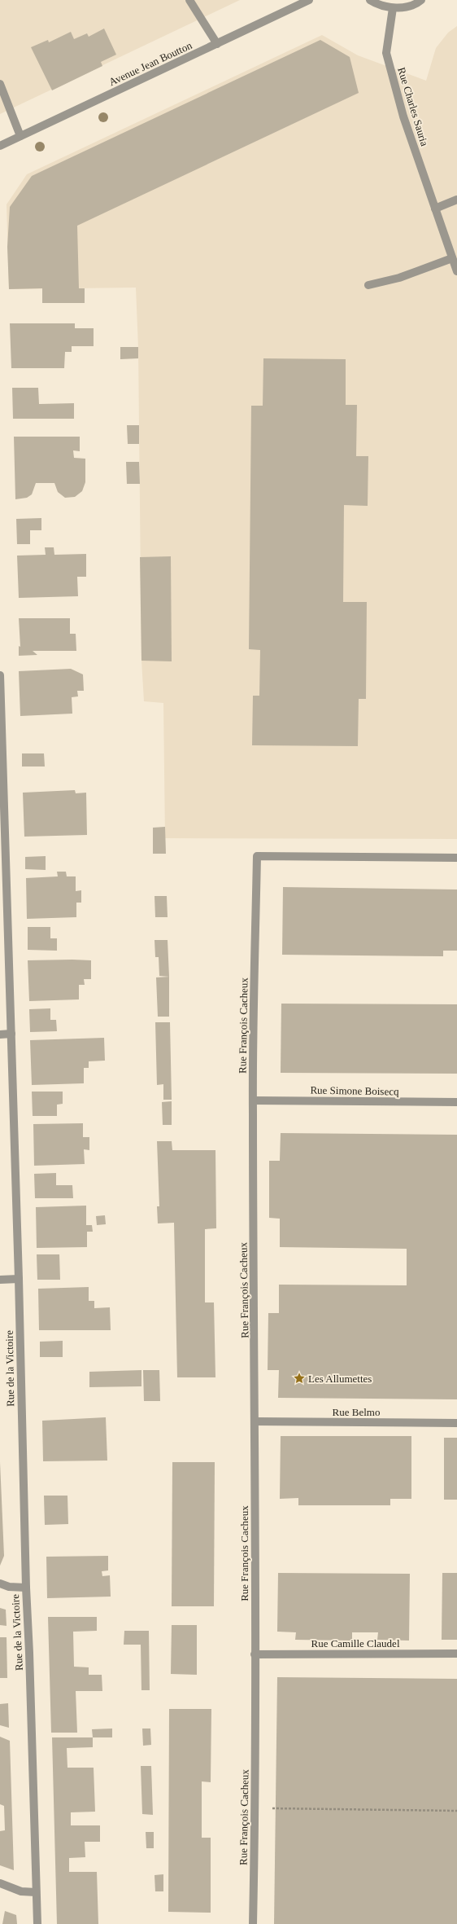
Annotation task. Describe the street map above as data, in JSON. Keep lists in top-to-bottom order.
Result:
{
  "streets": {
    "street": [
      "Avenue Jean Boutton",
      "Rue Charles Sauria",
      "Rue François Cacheux",
      "Rue Simone Boisecq",
      "Rue de la Victoire",
      "Rue Belmo",
      "Rue Camille Claudel"
    ]
  },
  "crossings": [
    ["Rue François Cacheux", "Rue Simone Boisecq"],
    ["Rue François Cacheux", "Rue Belmo"],
    ["Rue François Cacheux", "Rue Camille Claudel"]
  ],
  "places": {
    "place": ["Les Allumettes"]
  }
}
